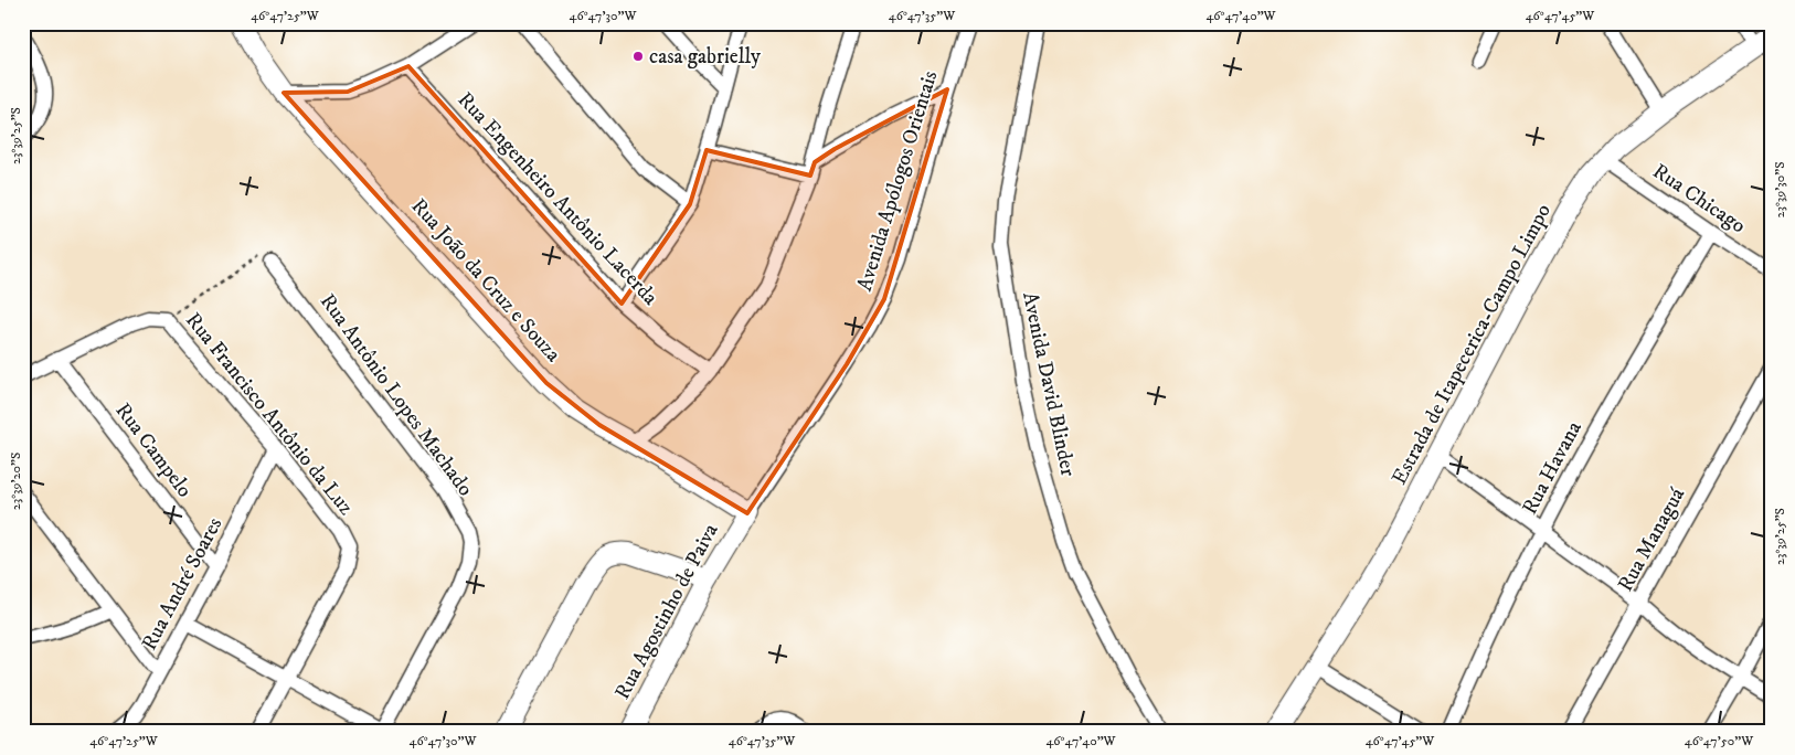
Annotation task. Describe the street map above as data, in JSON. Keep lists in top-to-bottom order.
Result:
{
  "streets": {
    "main road": ["Rua João da Cruz e Souza", "Estrada de Itapecerica-Campo Limpo", "Rua Agostinho de Paiva"],
    "street": [
      "Avenida Apólogos Orientais",
      "Rua Engenheiro Antônio Lacerda",
      "Rua Chicago",
      "Avenida David Blinder",
      "Rua Antônio Lopes Machado",
      "Rua Francisco Antônio da Luz",
      "Rua Campelo",
      "Rua Havana",
      "Rua Managuá",
      "Rua André Soares"
    ]
  },
  "crossings": [
    ["Avenida Apólogos Orientais", "Rua João da Cruz e Souza"],
    ["Avenida Apólogos Orientais", "Rua Agostinho de Paiva"],
    ["Rua Chicago", "Estrada de Itapecerica-Campo Limpo"],
    ["Rua Chicago", "Rua Havana"],
    ["Rua João da Cruz e Souza", "Rua Agostinho de Paiva"],
    ["Rua Francisco Antônio da Luz", "Rua Campelo"],
    ["Rua Francisco Antônio da Luz", "Rua André Soares"],
    ["Rua Campelo", "Rua André Soares"]
  ],
  "places": ["casa gabrielly"],
  "coordinates": [
    "46°47'25\"W",
    "46°47'30\"W",
    "46°47'35\"W",
    "46°47'40\"W",
    "46°47'45\"W",
    "23°39'25\"S",
    "23°39'30\"S",
    "23°39'20\"S",
    "46°47'50\"W"
  ]
}
